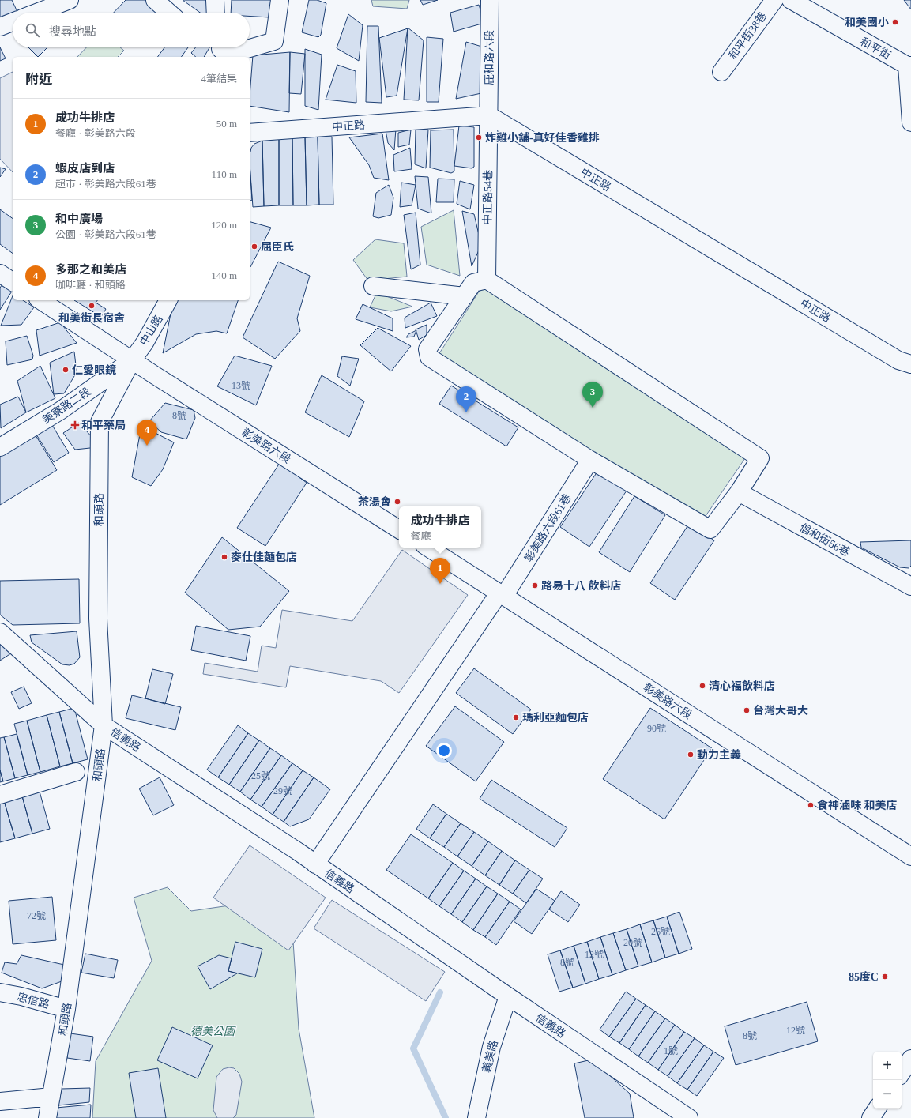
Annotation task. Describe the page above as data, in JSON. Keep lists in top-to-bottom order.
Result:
{
  "streets": {
    "street": [
      "和平街38巷",
      "和平街",
      "鹿和路六段",
      "中正路",
      "中正路54巷",
      "中山路",
      "美寮路二段",
      "彰美路六段",
      "和頭路",
      "彰美路六段61巷",
      "倡和街56巷",
      "信義路",
      "忠信路",
      "義美路"
    ]
  },
  "crossings": [
    ["鹿和路六段", "中正路"],
    ["鹿和路六段", "中正路54巷"],
    ["中正路", "中正路54巷"],
    ["中山路", "美寮路二段"],
    ["中山路", "彰美路六段"],
    ["中山路", "和頭路"],
    ["美寮路二段", "彰美路六段"],
    ["美寮路二段", "和頭路"],
    ["彰美路六段", "和頭路"],
    ["彰美路六段", "彰美路六段61巷"],
    ["和頭路", "信義路"],
    ["和頭路", "忠信路"],
    ["彰美路六段61巷", "信義路"],
    ["信義路", "義美路"]
  ],
  "parks": ["德美公園"],
  "places": {
    "other": [
      "和美國小",
      "炸雞小舖-真好佳香雞排",
      "屈臣氏",
      "和美街長宿舍",
      "仁愛眼鏡",
      "茶湯會",
      "麥仕佳麵包店",
      "路易十八 飲料店",
      "清心福飲料店",
      "台灣大哥大",
      "瑪利亞麵包店",
      "動力主義",
      "食神滷味 和美店",
      "85度C"
    ],
    "health": ["和平藥局"]
  },
  "house_numbers": [
    "13號",
    "8號",
    "90號",
    "25號",
    "29號",
    "72號",
    "26號",
    "20號",
    "12號",
    "8號",
    "12號",
    "8號",
    "1號"
  ],
  "page": {
    "search": "搜尋地點",
    "heading": ["附近", "4筆結果"],
    "list": [
      {
        "mark": "1",
        "name": "成功牛排店",
        "note": "餐廳 · 彰美路六段",
        "value": "50 m"
      },
      {
        "mark": "2",
        "name": "蝦皮店到店",
        "note": "超市 · 彰美路六段61巷",
        "value": "110 m"
      },
      {
        "mark": "3",
        "name": "和中廣場",
        "note": "公園 · 彰美路六段61巷",
        "value": "120 m"
      },
      {
        "mark": "4",
        "name": "多那之和美店",
        "note": "咖啡廳 · 和頭路",
        "value": "140 m"
      }
    ],
    "pins": [
      "3",
      "2",
      "4",
      "1"
    ],
    "popup": ["成功牛排店", "餐廳"],
    "map_buttons": ["+", "−"]
  }
}
